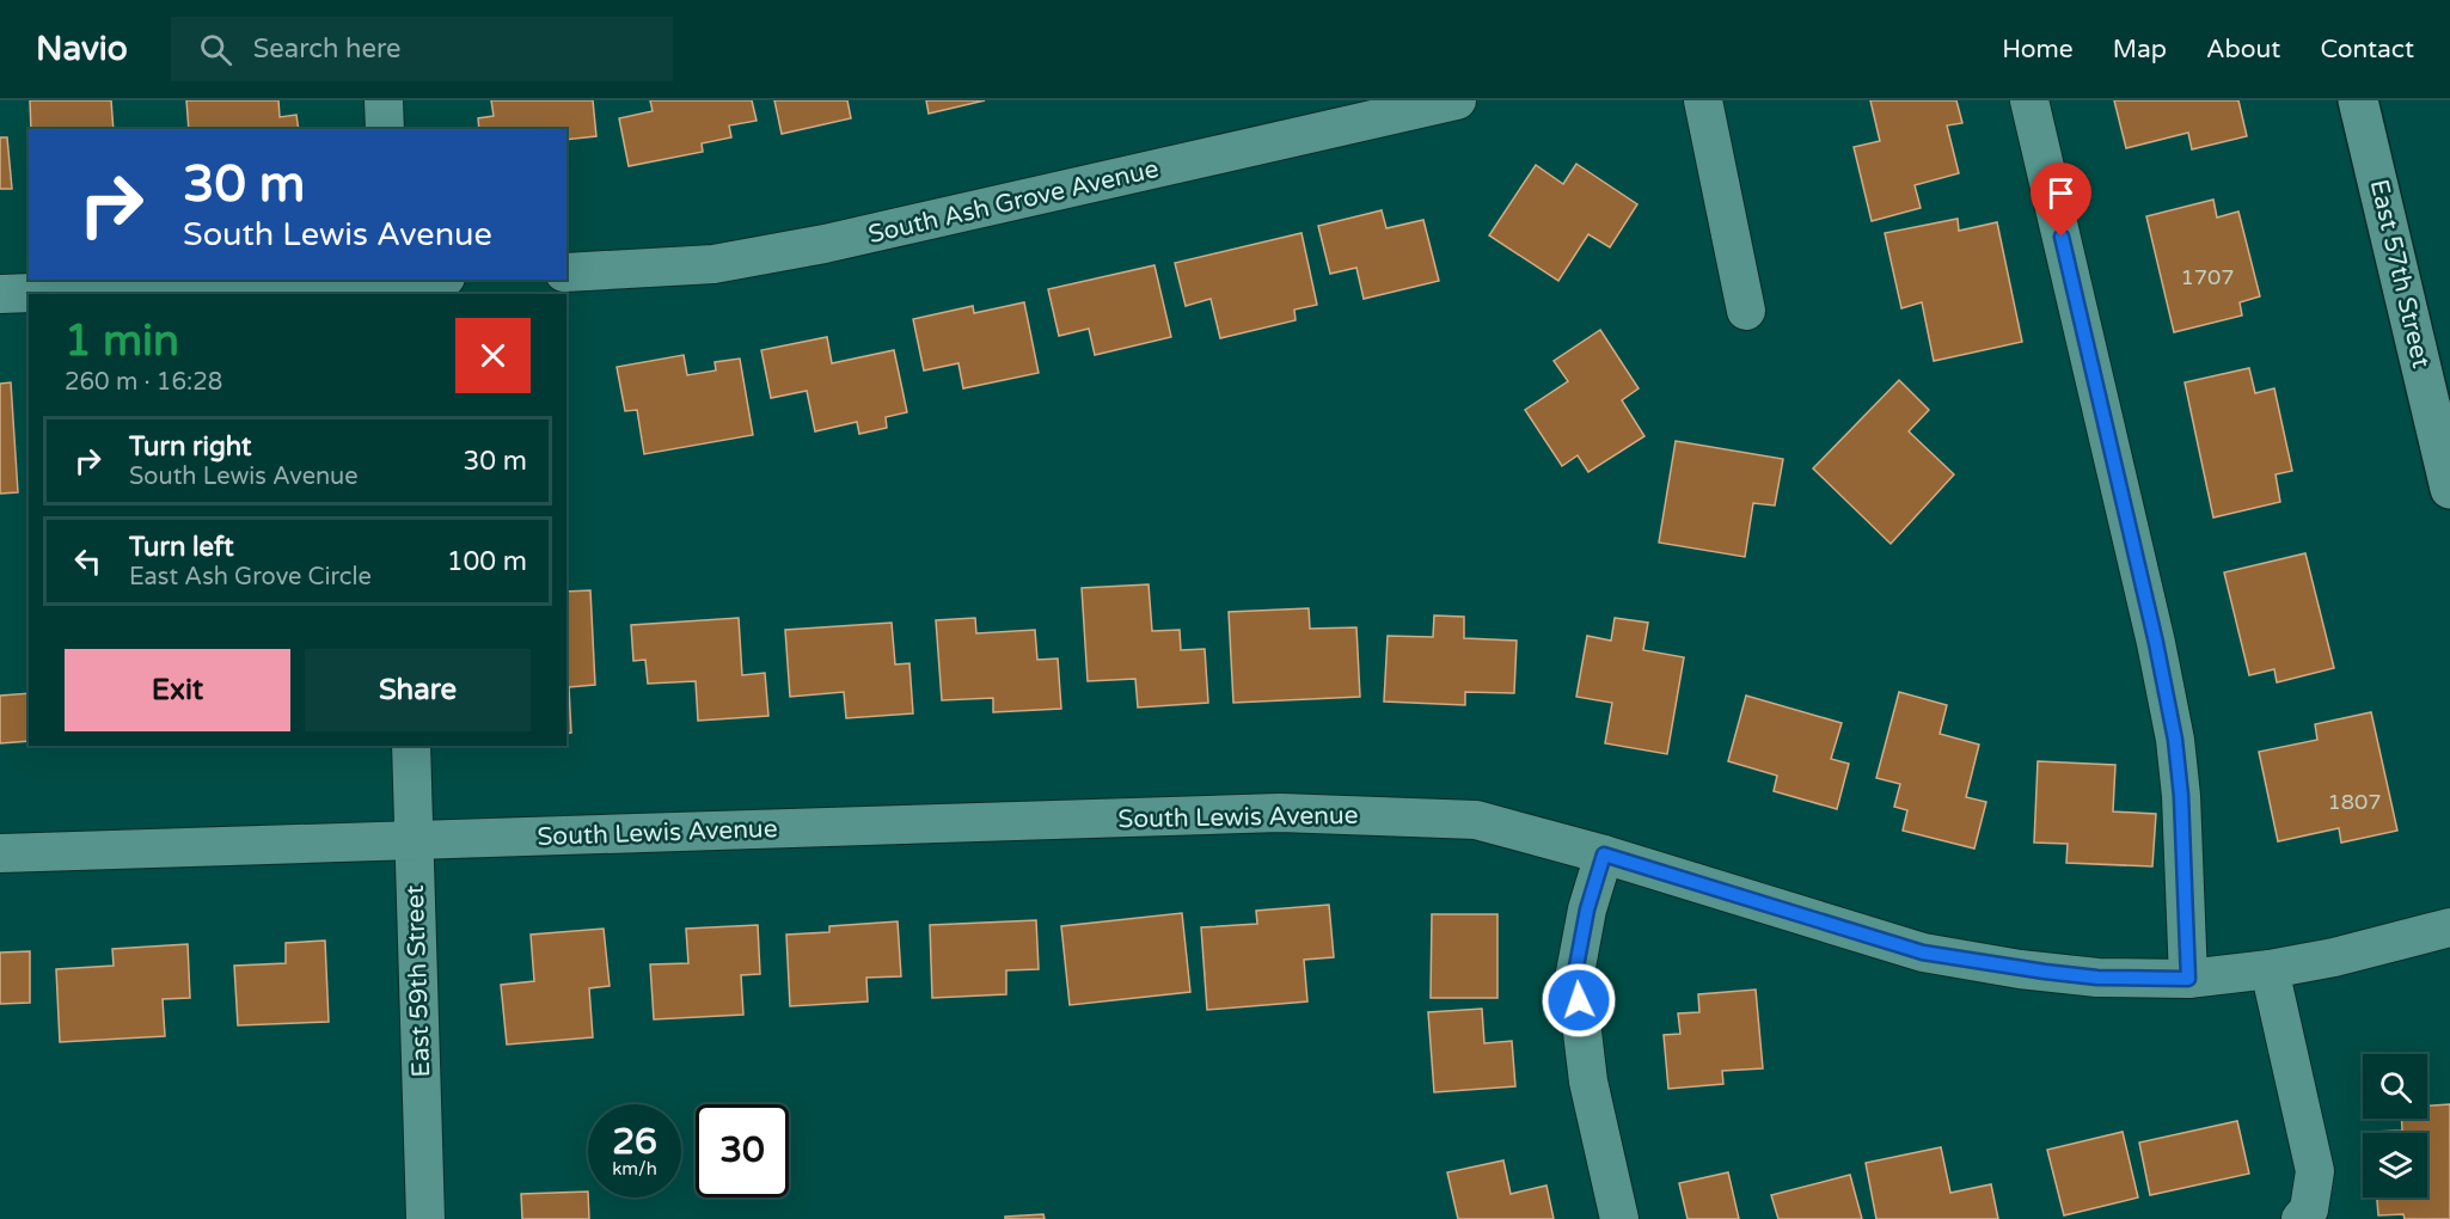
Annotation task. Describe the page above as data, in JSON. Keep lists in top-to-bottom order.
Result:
{
  "streets": {
    "main road": ["East 57th Street"],
    "street": ["South Ash Grove Avenue", "South Lewis Avenue", "East 59th Street"]
  },
  "crossings": [
    ["South Lewis Avenue", "East 59th Street"]
  ],
  "house_numbers": ["1707", "1807"],
  "page": {
    "header": "Navio",
    "search": "Search here",
    "nav": [
      "Home",
      "Map",
      "About",
      "Contact"
    ],
    "turn": ["30 m", "South Lewis Avenue"],
    "heading": ["1 min", "260 m · 16:28"],
    "list": [
      {
        "name": "Turn right",
        "note": "South Lewis Avenue",
        "value": "30 m"
      },
      {
        "name": "Turn left",
        "note": "East Ash Grove Circle",
        "value": "100 m"
      }
    ],
    "buttons": ["Exit", "Share"],
    "speed": "26 km/h",
    "limit": "30"
  }
}
